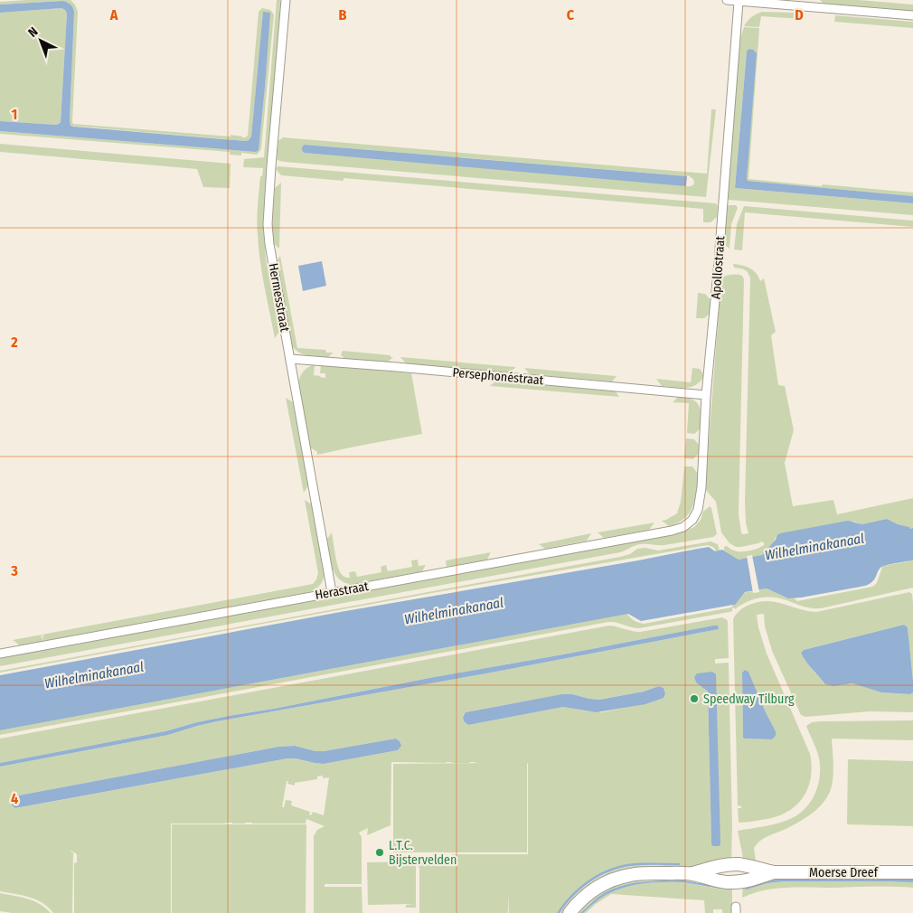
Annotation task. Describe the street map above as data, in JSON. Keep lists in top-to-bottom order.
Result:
{
  "streets": {
    "street": [
      "Apollostraat",
      "Hermesstraat",
      "Persephonéstraat",
      "Herastraat",
      "Moerse Dreef"
    ]
  },
  "crossings": [
    ["Apollostraat", "Persephonéstraat"],
    ["Apollostraat", "Herastraat"],
    ["Hermesstraat", "Persephonéstraat"],
    ["Hermesstraat", "Herastraat"]
  ],
  "water": ["Wilhelminakanaal"],
  "places": ["Speedway Tilburg", "L.T.C. Bijstervelden"],
  "north": "top left",
  "grid": {
    "columns": [
      "A",
      "B",
      "C",
      "D"
    ],
    "rows": [
      "1",
      "2",
      "3",
      "4"
    ]
  }
}
